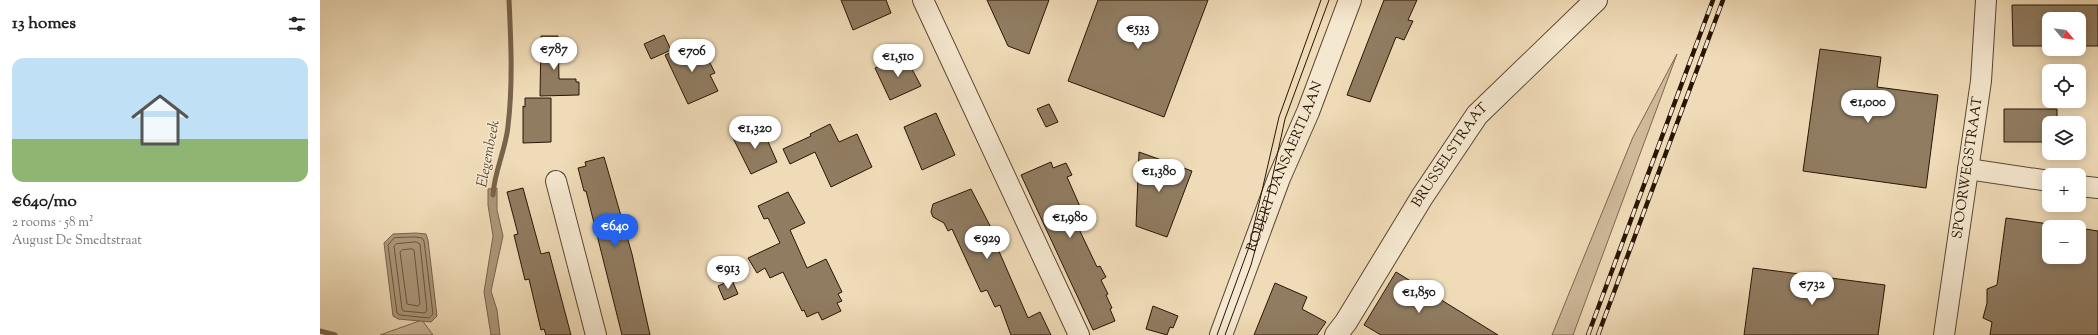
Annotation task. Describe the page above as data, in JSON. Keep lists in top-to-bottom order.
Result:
{
  "streets": {
    "street": ["BRUSSELSTRAAT", "ROBERT DANSAERTLAAN", "SPOORWEGSTRAAT"]
  },
  "water": ["Elegembeek"],
  "north": "bottom right",
  "page": {
    "heading": "13 homes",
    "map_buttons": ["+", "−"],
    "price": [
      "€533",
      "€787",
      "€706",
      "€1,510",
      "€1,000",
      "€1,320",
      "€1,380",
      "€1,980",
      "€640",
      "€929",
      "€913",
      "€732",
      "€1,850"
    ],
    "list": [
      {
        "name": "€640/mo",
        "note": "2 rooms · 58 m² · August De Smedtstraat"
      }
    ]
  }
}
